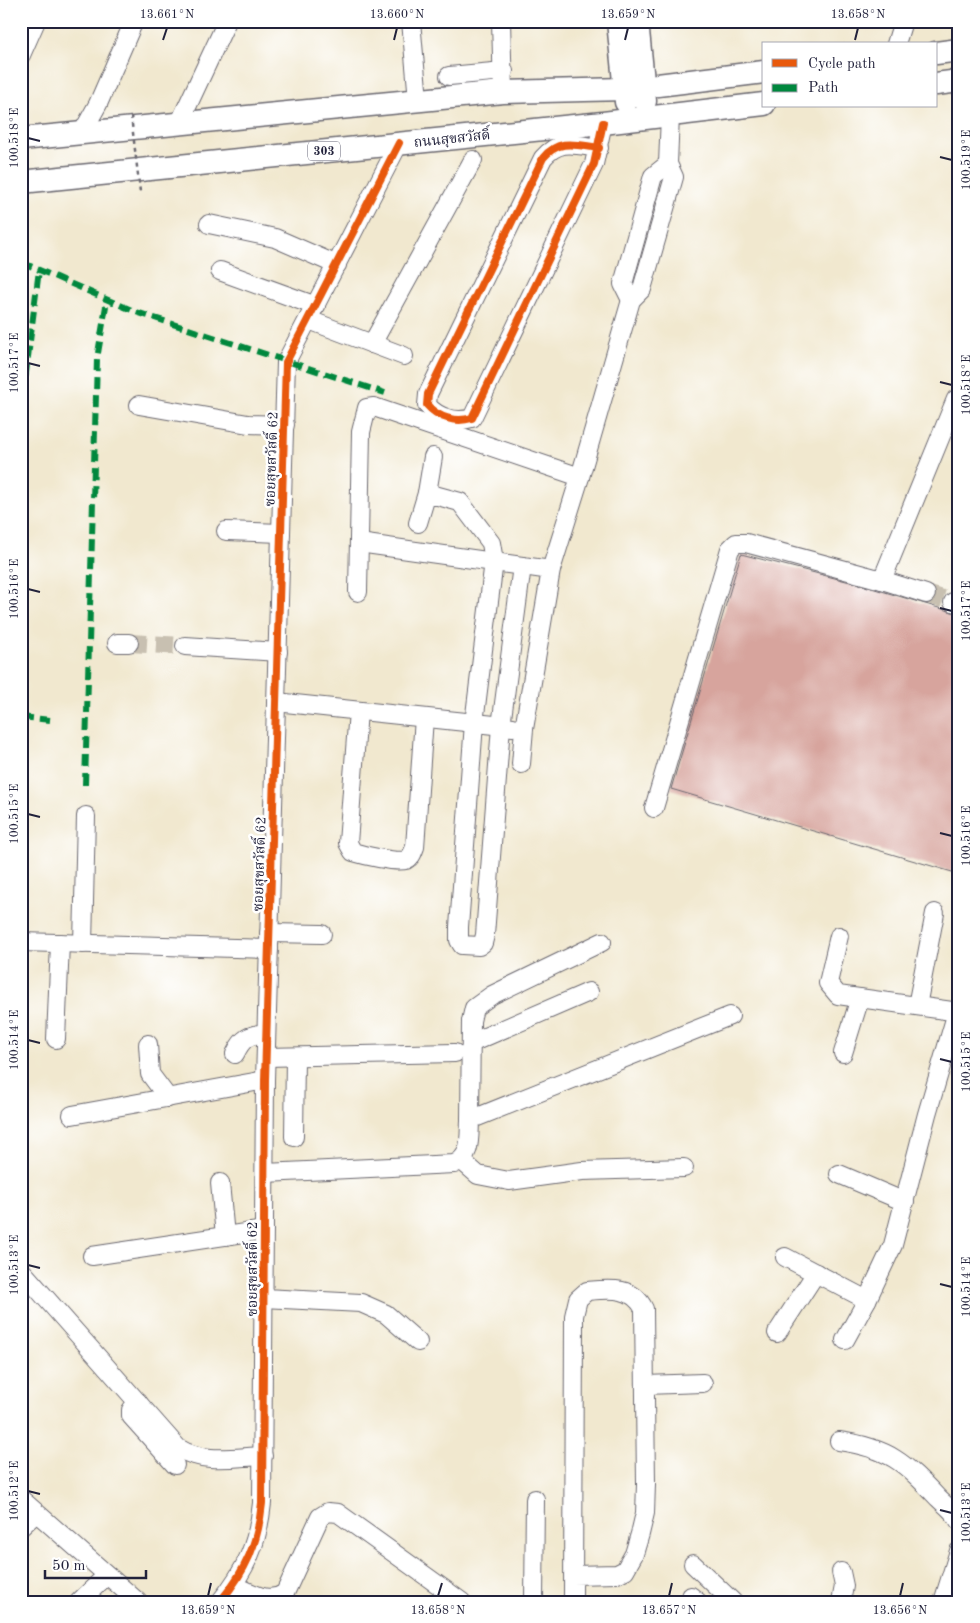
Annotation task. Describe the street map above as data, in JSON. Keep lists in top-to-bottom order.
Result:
{
  "streets": {
    "main road": ["ถนนสุขสวัสดิ์", "303"],
    "street": ["ซอยสุขสวัสดิ์ 62"]
  },
  "crossings": [
    ["ถนนสุขสวัสดิ์", "ซอยสุขสวัสดิ์ 62"]
  ],
  "legend": ["Cycle path", "Path"],
  "scale_bar": "50 m",
  "coordinates": [
    "13.661°N",
    "13.660°N",
    "13.659°N",
    "13.658°N",
    "100.518°E",
    "100.519°E",
    "100.517°E",
    "100.516°E",
    "100.515°E",
    "100.514°E",
    "100.513°E",
    "100.512°E",
    "13.657°N",
    "13.656°N"
  ]
}
